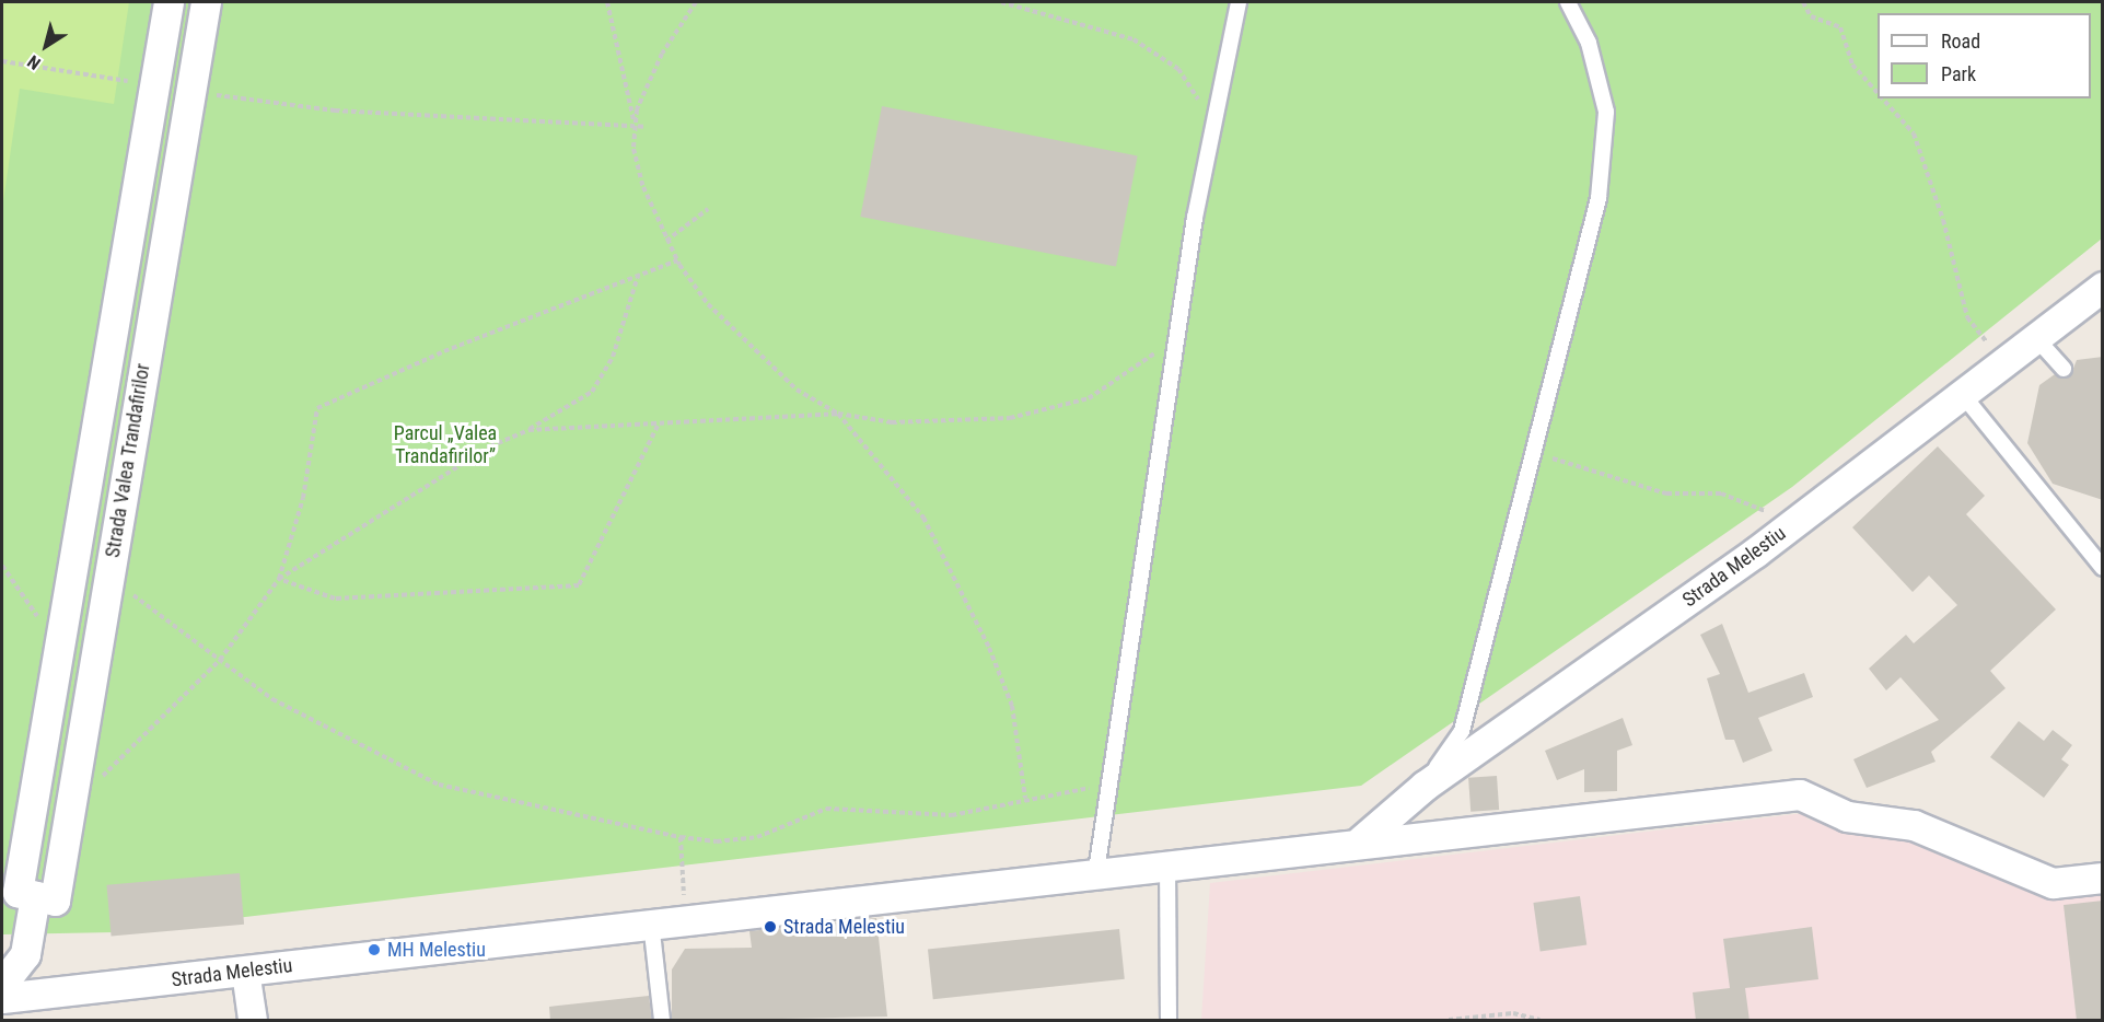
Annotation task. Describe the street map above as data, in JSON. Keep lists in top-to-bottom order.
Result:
{
  "streets": {
    "street": ["Strada Valea Trandafirilor", "Strada Melestiu"]
  },
  "parks": ["Parcul „Valea Trandafirilor”"],
  "places": ["Strada Melestiu", "MH Melestiu"],
  "legend": ["Road", "Park"],
  "north": "bottom left"
}
